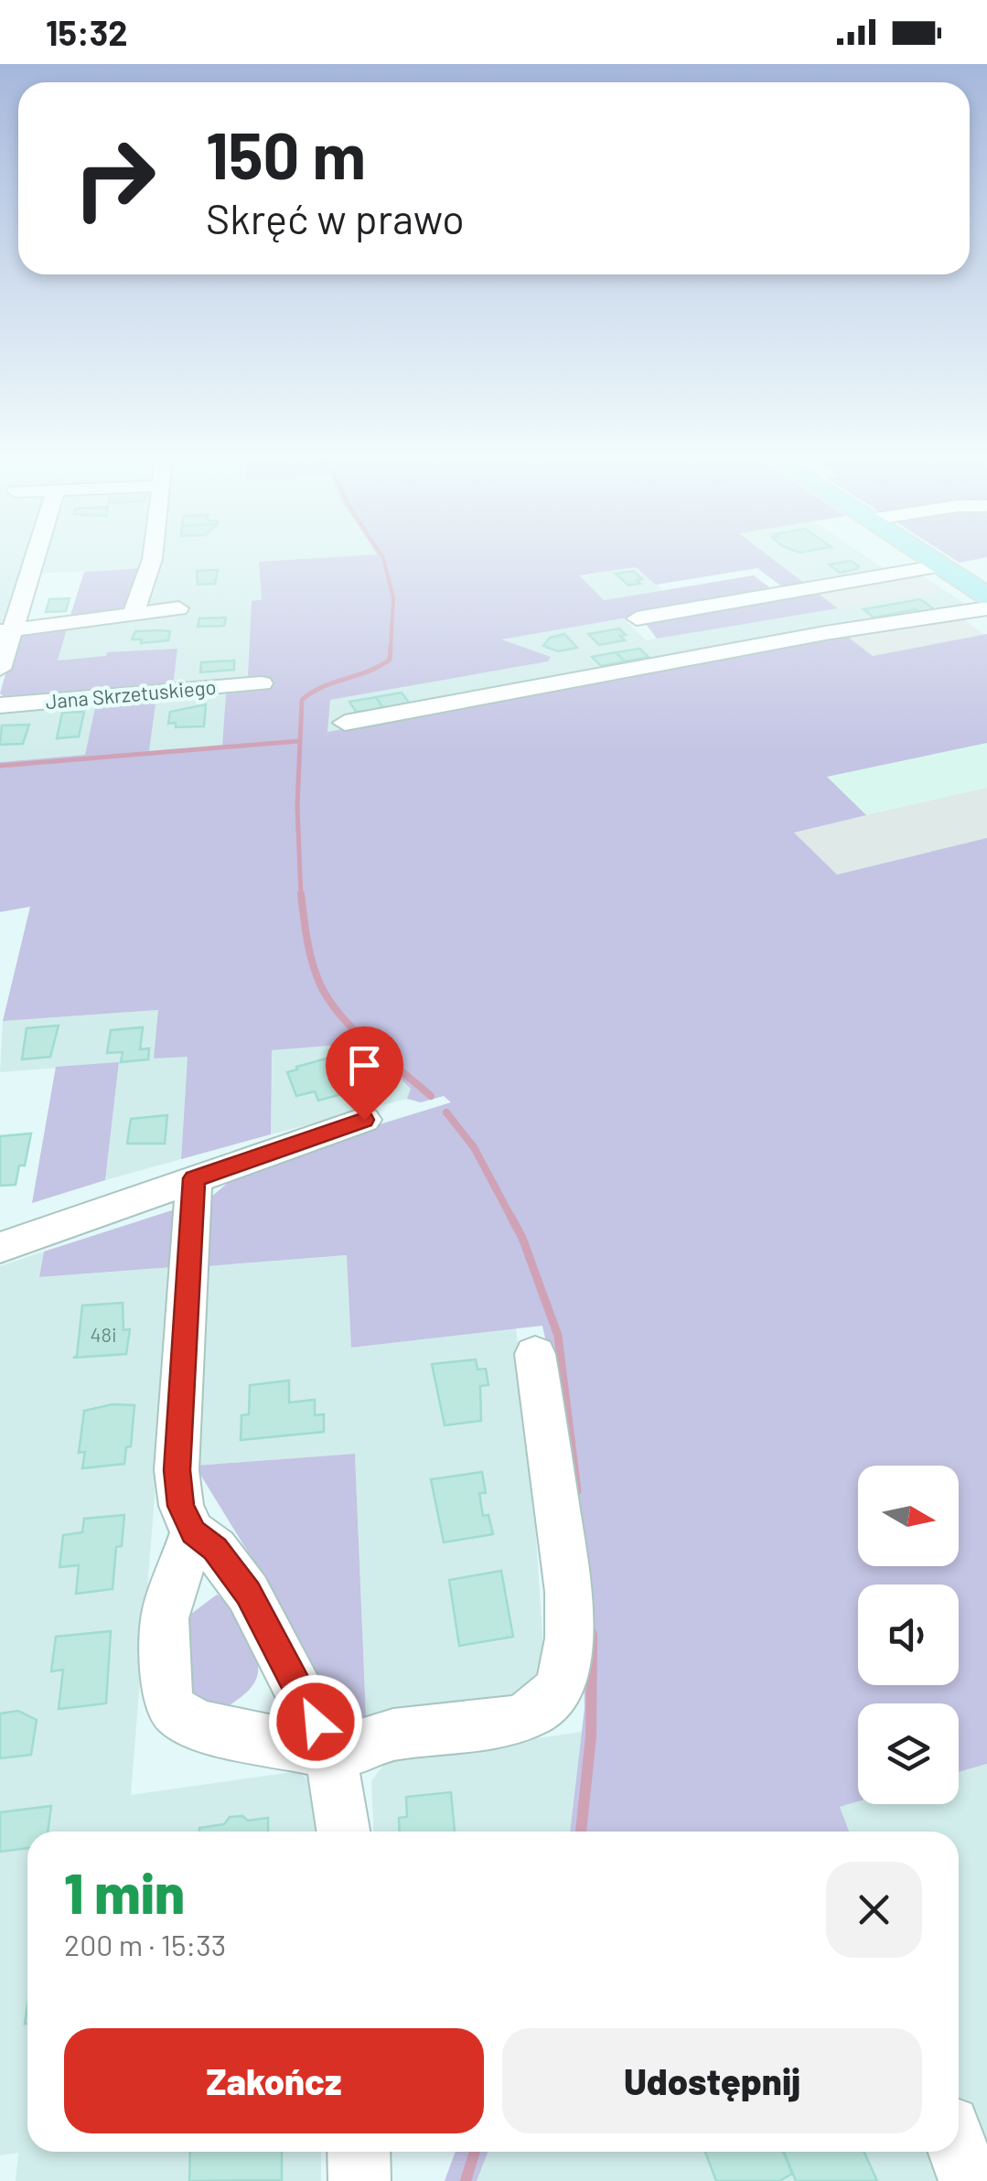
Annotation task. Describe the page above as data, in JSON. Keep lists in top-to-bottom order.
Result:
{
  "streets": {
    "street": ["Jana Skrzetuskiego"]
  },
  "house_numbers": ["48i"],
  "north": "right",
  "page": {
    "status": "15:32",
    "turn": ["150 m", "Skręć w prawo"],
    "heading": ["1 min", "200 m · 15:33"],
    "buttons": ["Zakończ", "Udostępnij"]
  }
}
